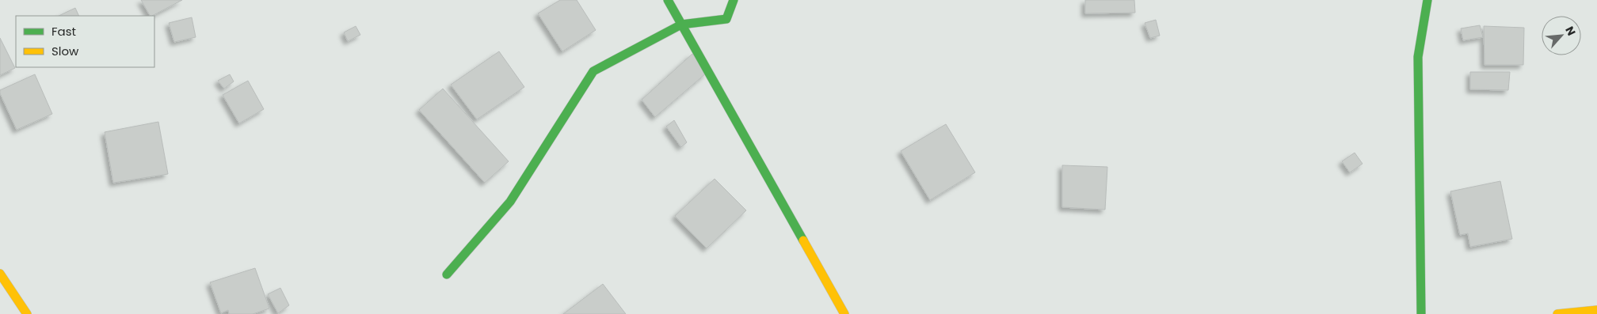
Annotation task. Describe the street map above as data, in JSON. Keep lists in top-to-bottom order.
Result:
{
  "legend": ["Fast", "Slow"],
  "north": "top right"
}
